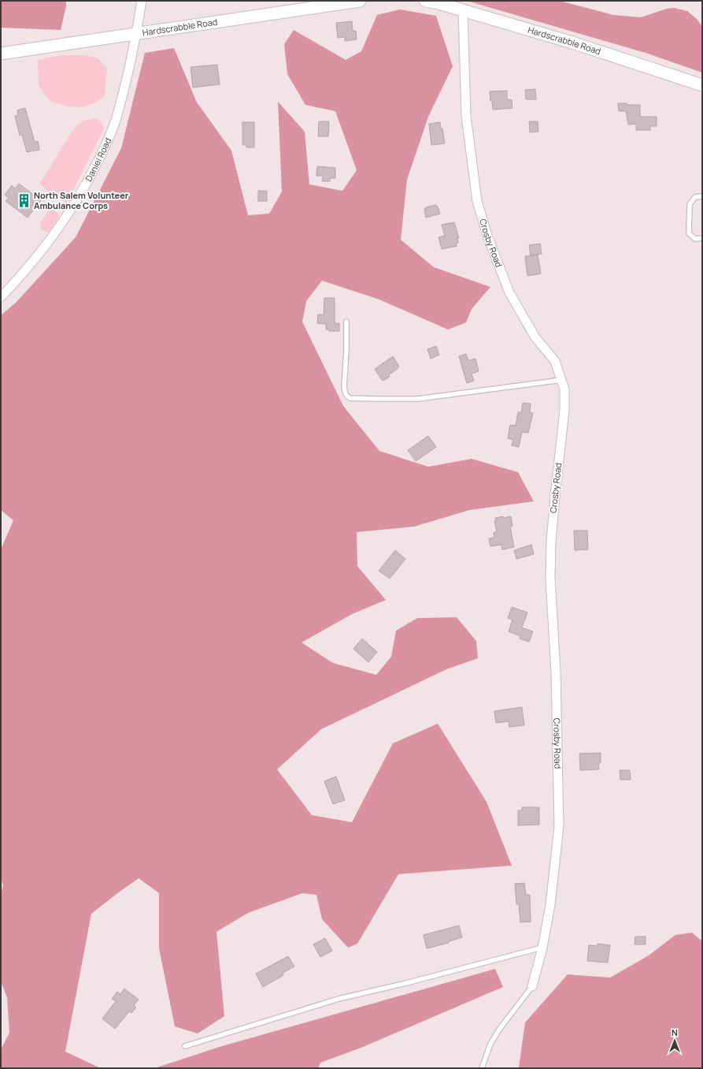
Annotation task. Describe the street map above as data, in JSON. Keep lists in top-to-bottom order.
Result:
{
  "streets": {
    "street": ["Hardscrabble Road", "Daniel Road", "Crosby Road"]
  },
  "crossings": [
    ["Hardscrabble Road", "Daniel Road"],
    ["Hardscrabble Road", "Crosby Road"]
  ],
  "places": {
    "building": ["North Salem Volunteer Ambulance Corps"]
  },
  "north": "top"
}
